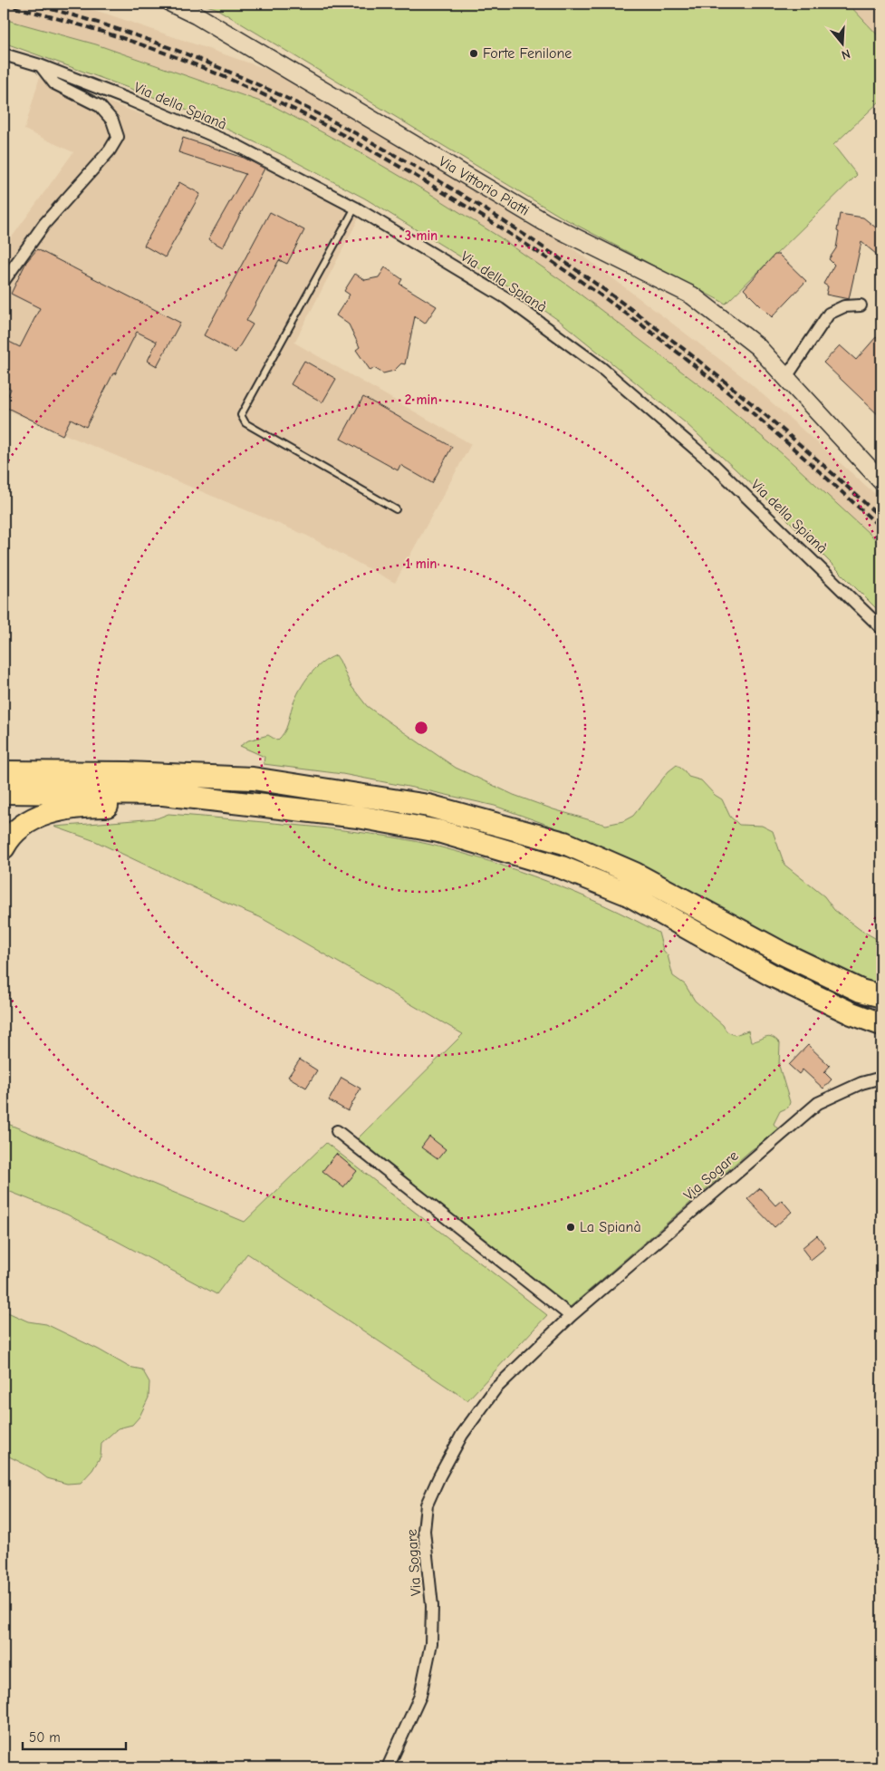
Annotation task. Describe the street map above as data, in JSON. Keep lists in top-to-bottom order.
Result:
{
  "streets": {
    "street": ["Via della Spianà", "Via Vittorio Piatti", "Via Sogare"]
  },
  "places": ["Forte Fenilone", "La Spianà"],
  "scale_bar": "50 m",
  "north": "bottom",
  "rings": ["3 min", "2 min", "1 min"]
}
